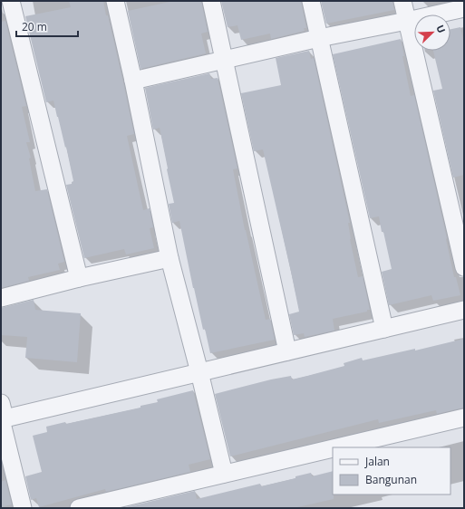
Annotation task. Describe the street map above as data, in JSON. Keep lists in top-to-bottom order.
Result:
{
  "legend": ["Jalan", "Bangunan"],
  "scale_bar": "20 m",
  "north": "top right"
}
